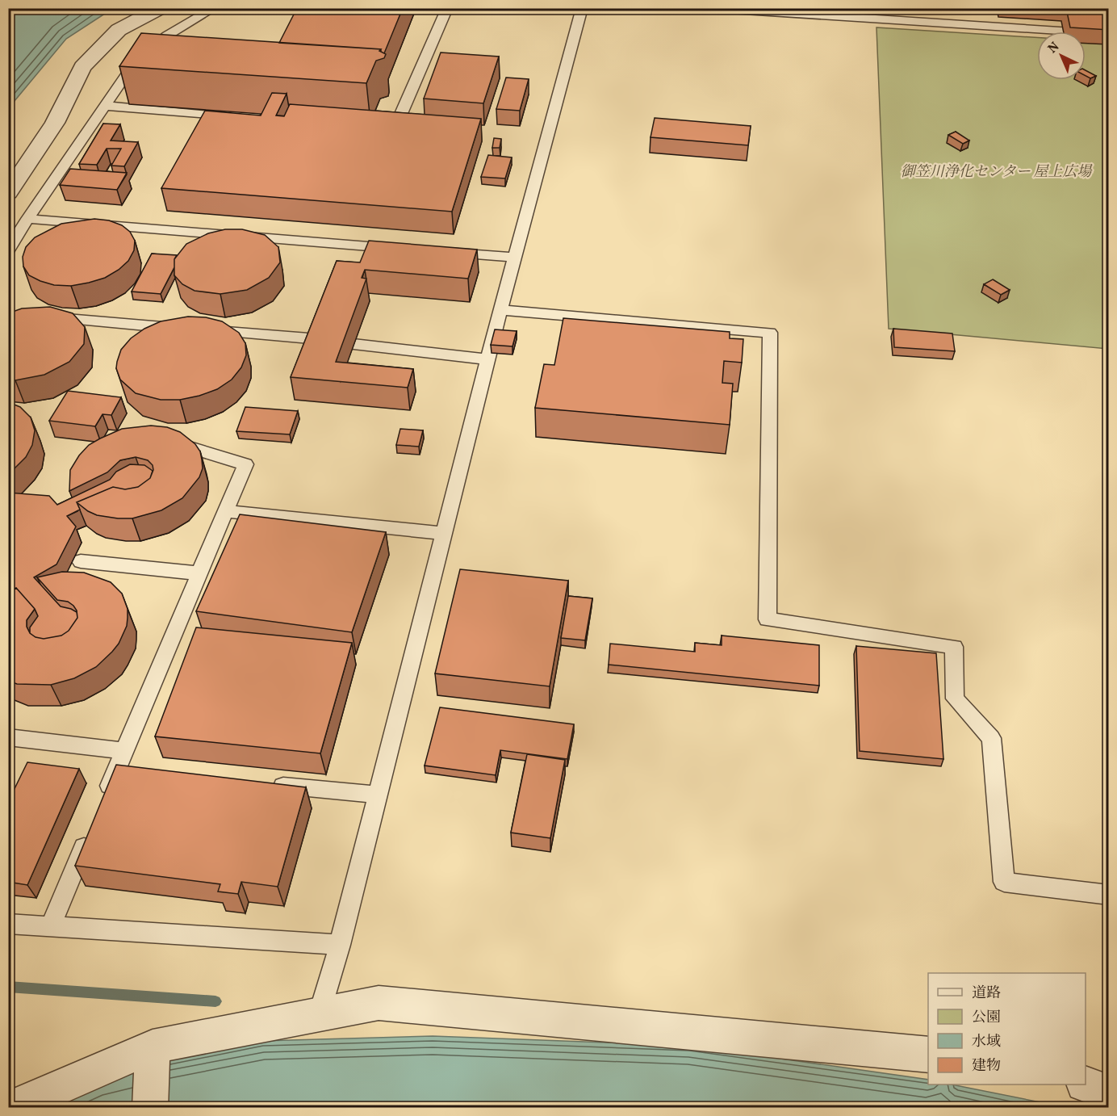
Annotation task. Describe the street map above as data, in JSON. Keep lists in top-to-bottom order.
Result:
{
  "parks": ["御笠川浄化センター 屋上広場"],
  "legend": [
    "道路",
    "公園",
    "水域",
    "建物"
  ],
  "north": "top left"
}
